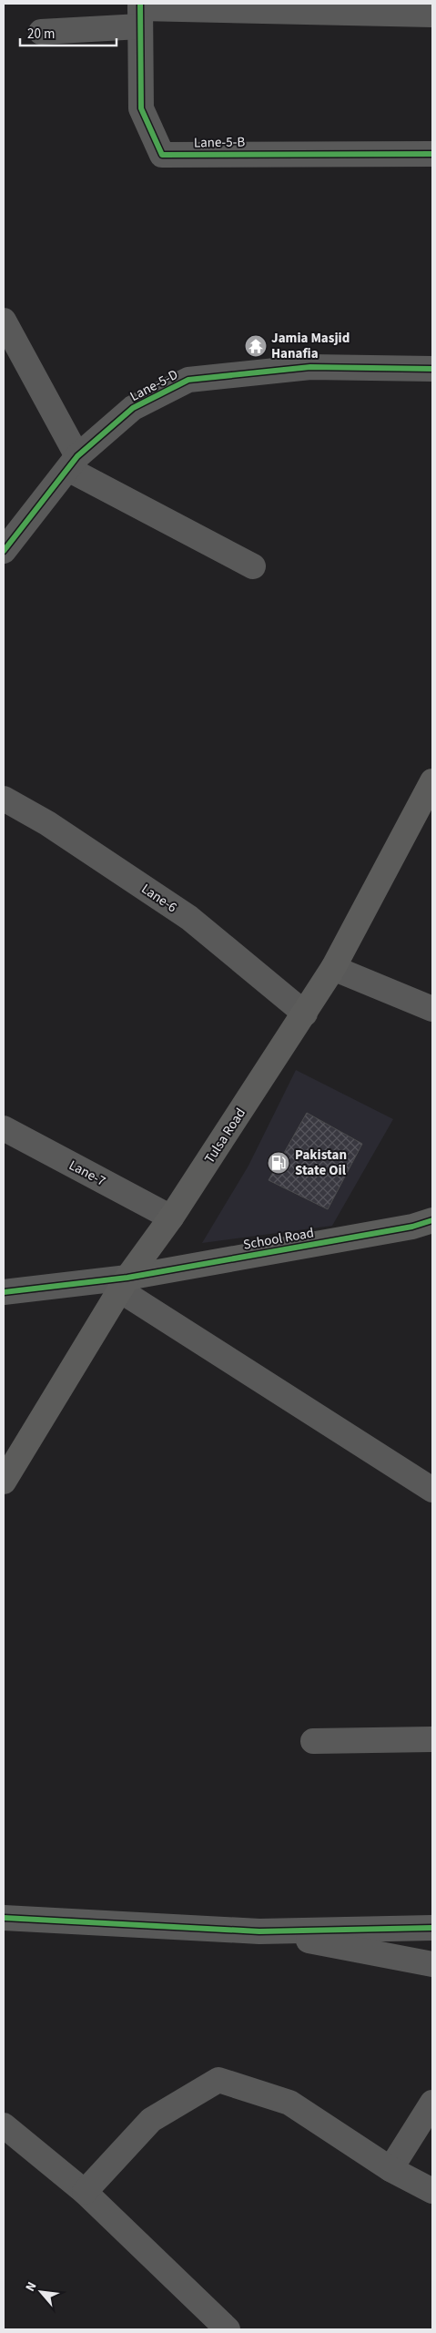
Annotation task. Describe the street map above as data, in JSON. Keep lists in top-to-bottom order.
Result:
{
  "streets": {
    "main road": ["Tulsa Road", "School Road"],
    "street": [
      "Lane-5-B",
      "Lane-5-D",
      "Lane-6",
      "Lane-7"
    ]
  },
  "crossings": [
    ["Lane-6", "Tulsa Road"],
    ["Tulsa Road", "Lane-7"],
    ["Tulsa Road", "School Road"]
  ],
  "places": {
    "temple": ["Jamia Masjid Hanafia"],
    "fuel station": ["Pakistan State Oil"]
  },
  "scale_bar": "20 m",
  "north": "top left"
}
